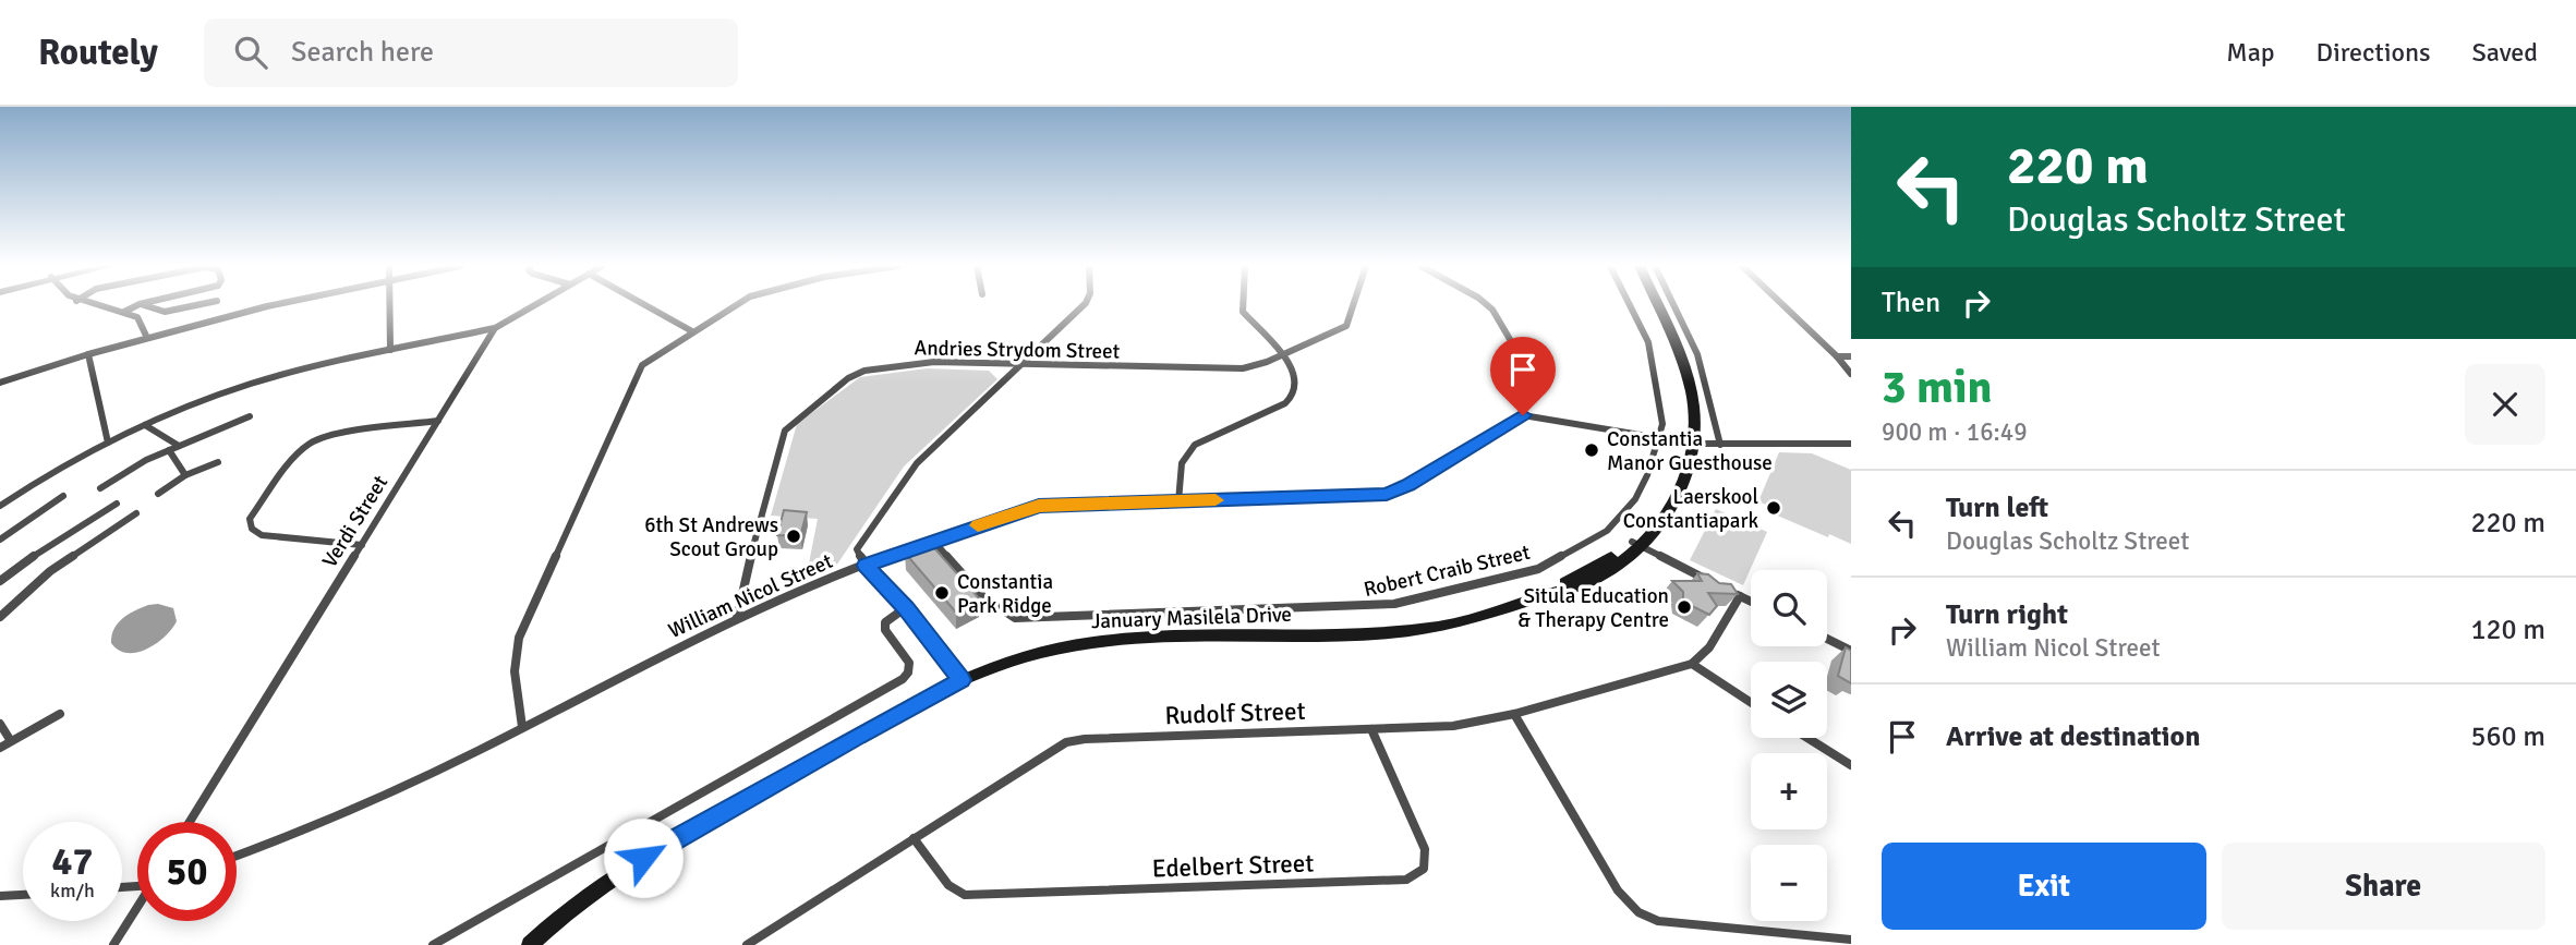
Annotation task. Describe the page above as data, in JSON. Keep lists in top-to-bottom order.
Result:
{
  "streets": {
    "main road": ["January Masilela Drive"],
    "street": [
      "Andries Strydom Street",
      "Verdi Street",
      "Robert Craib Street",
      "William Nicol Street",
      "Rudolf Street",
      "Edelbert Street"
    ]
  },
  "crossings": [
    ["Andries Strydom Street", "William Nicol Street"],
    ["Robert Craib Street", "William Nicol Street"],
    ["Rudolf Street", "Edelbert Street"]
  ],
  "places": [
    "Constantia Manor Guesthouse",
    "Laerskool Constantiapark",
    "6th St Andrews Scout Group",
    "Constantia Park Ridge",
    "Situla Education & Therapy Centre"
  ],
  "page": {
    "header": "Routely",
    "search": "Search here",
    "nav": ["Map", "Directions", "Saved"],
    "turn": ["220 m", "Douglas Scholtz Street"],
    "then": "Then",
    "heading": ["3 min", "900 m · 16:49"],
    "list": [
      {
        "name": "Turn left",
        "note": "Douglas Scholtz Street",
        "value": "220 m"
      },
      {
        "name": "Turn right",
        "note": "William Nicol Street",
        "value": "120 m"
      },
      {
        "name": "Arrive at destination",
        "value": "560 m"
      }
    ],
    "map_buttons": ["+", "−"],
    "speed": "47 km/h",
    "limit": "50",
    "buttons": ["Exit", "Share"]
  }
}
